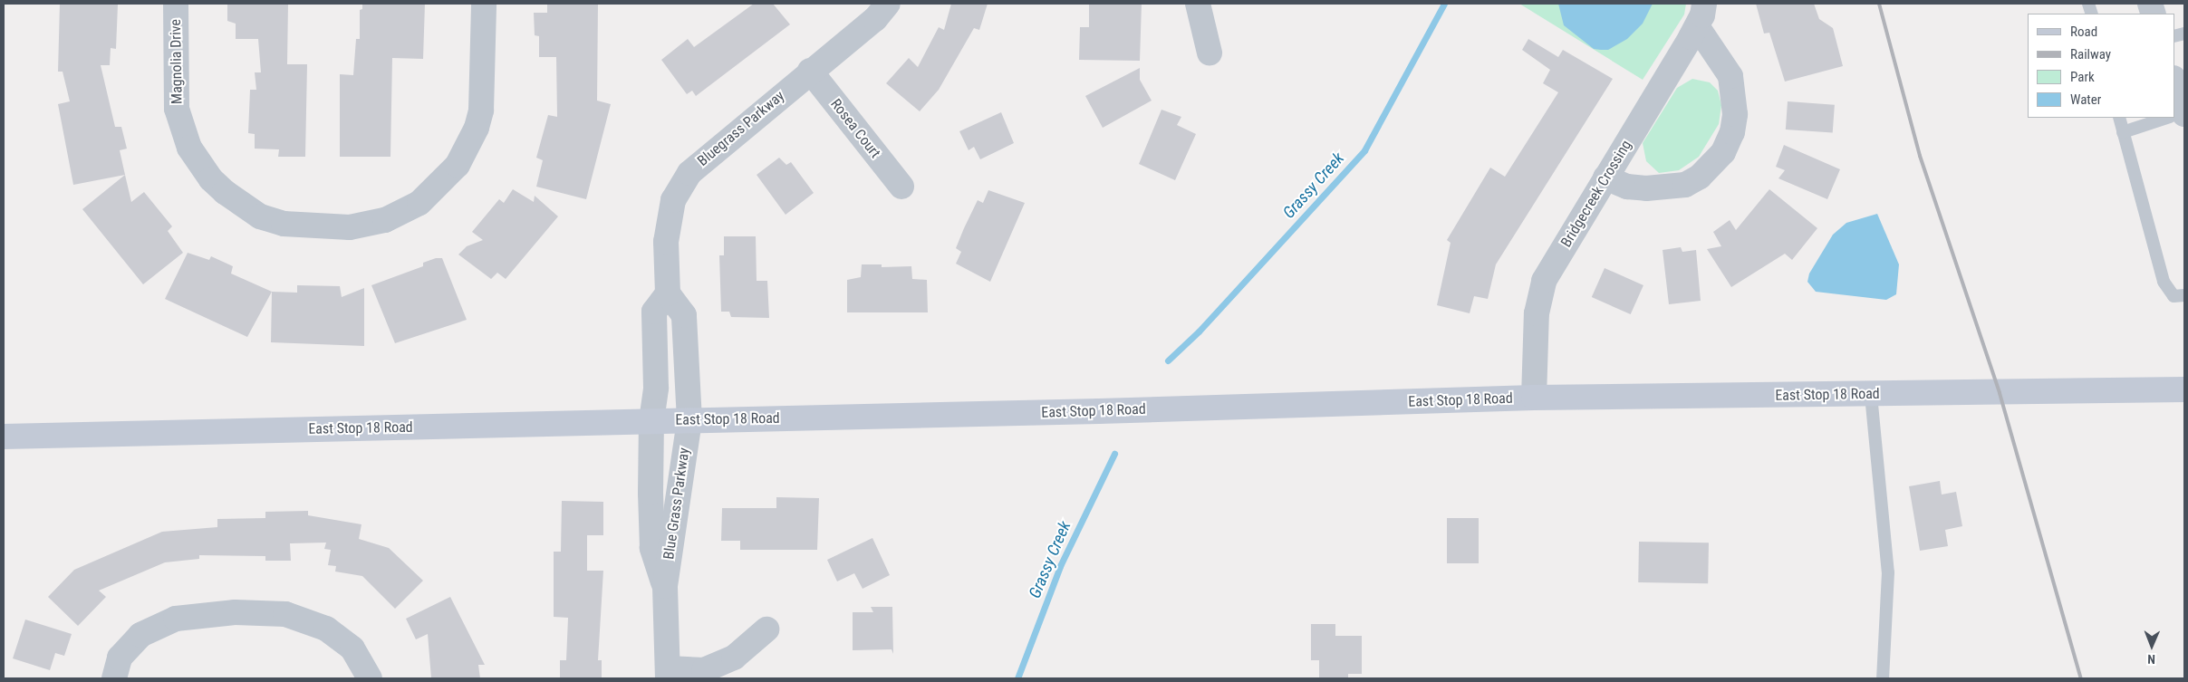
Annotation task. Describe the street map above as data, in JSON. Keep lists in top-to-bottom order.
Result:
{
  "streets": {
    "street": [
      "Magnolia Drive",
      "Bluegrass Parkway",
      "Rosea Court",
      "Bridgecreek Crossing",
      "East Stop 18 Road",
      "Blue Grass Parkway"
    ]
  },
  "crossings": [
    ["Bluegrass Parkway", "Rosea Court"],
    ["Bridgecreek Crossing", "East Stop 18 Road"],
    ["East Stop 18 Road", "Blue Grass Parkway"]
  ],
  "water": ["Grassy Creek"],
  "legend": [
    "Road",
    "Railway",
    "Park",
    "Water"
  ],
  "north": "bottom"
}
